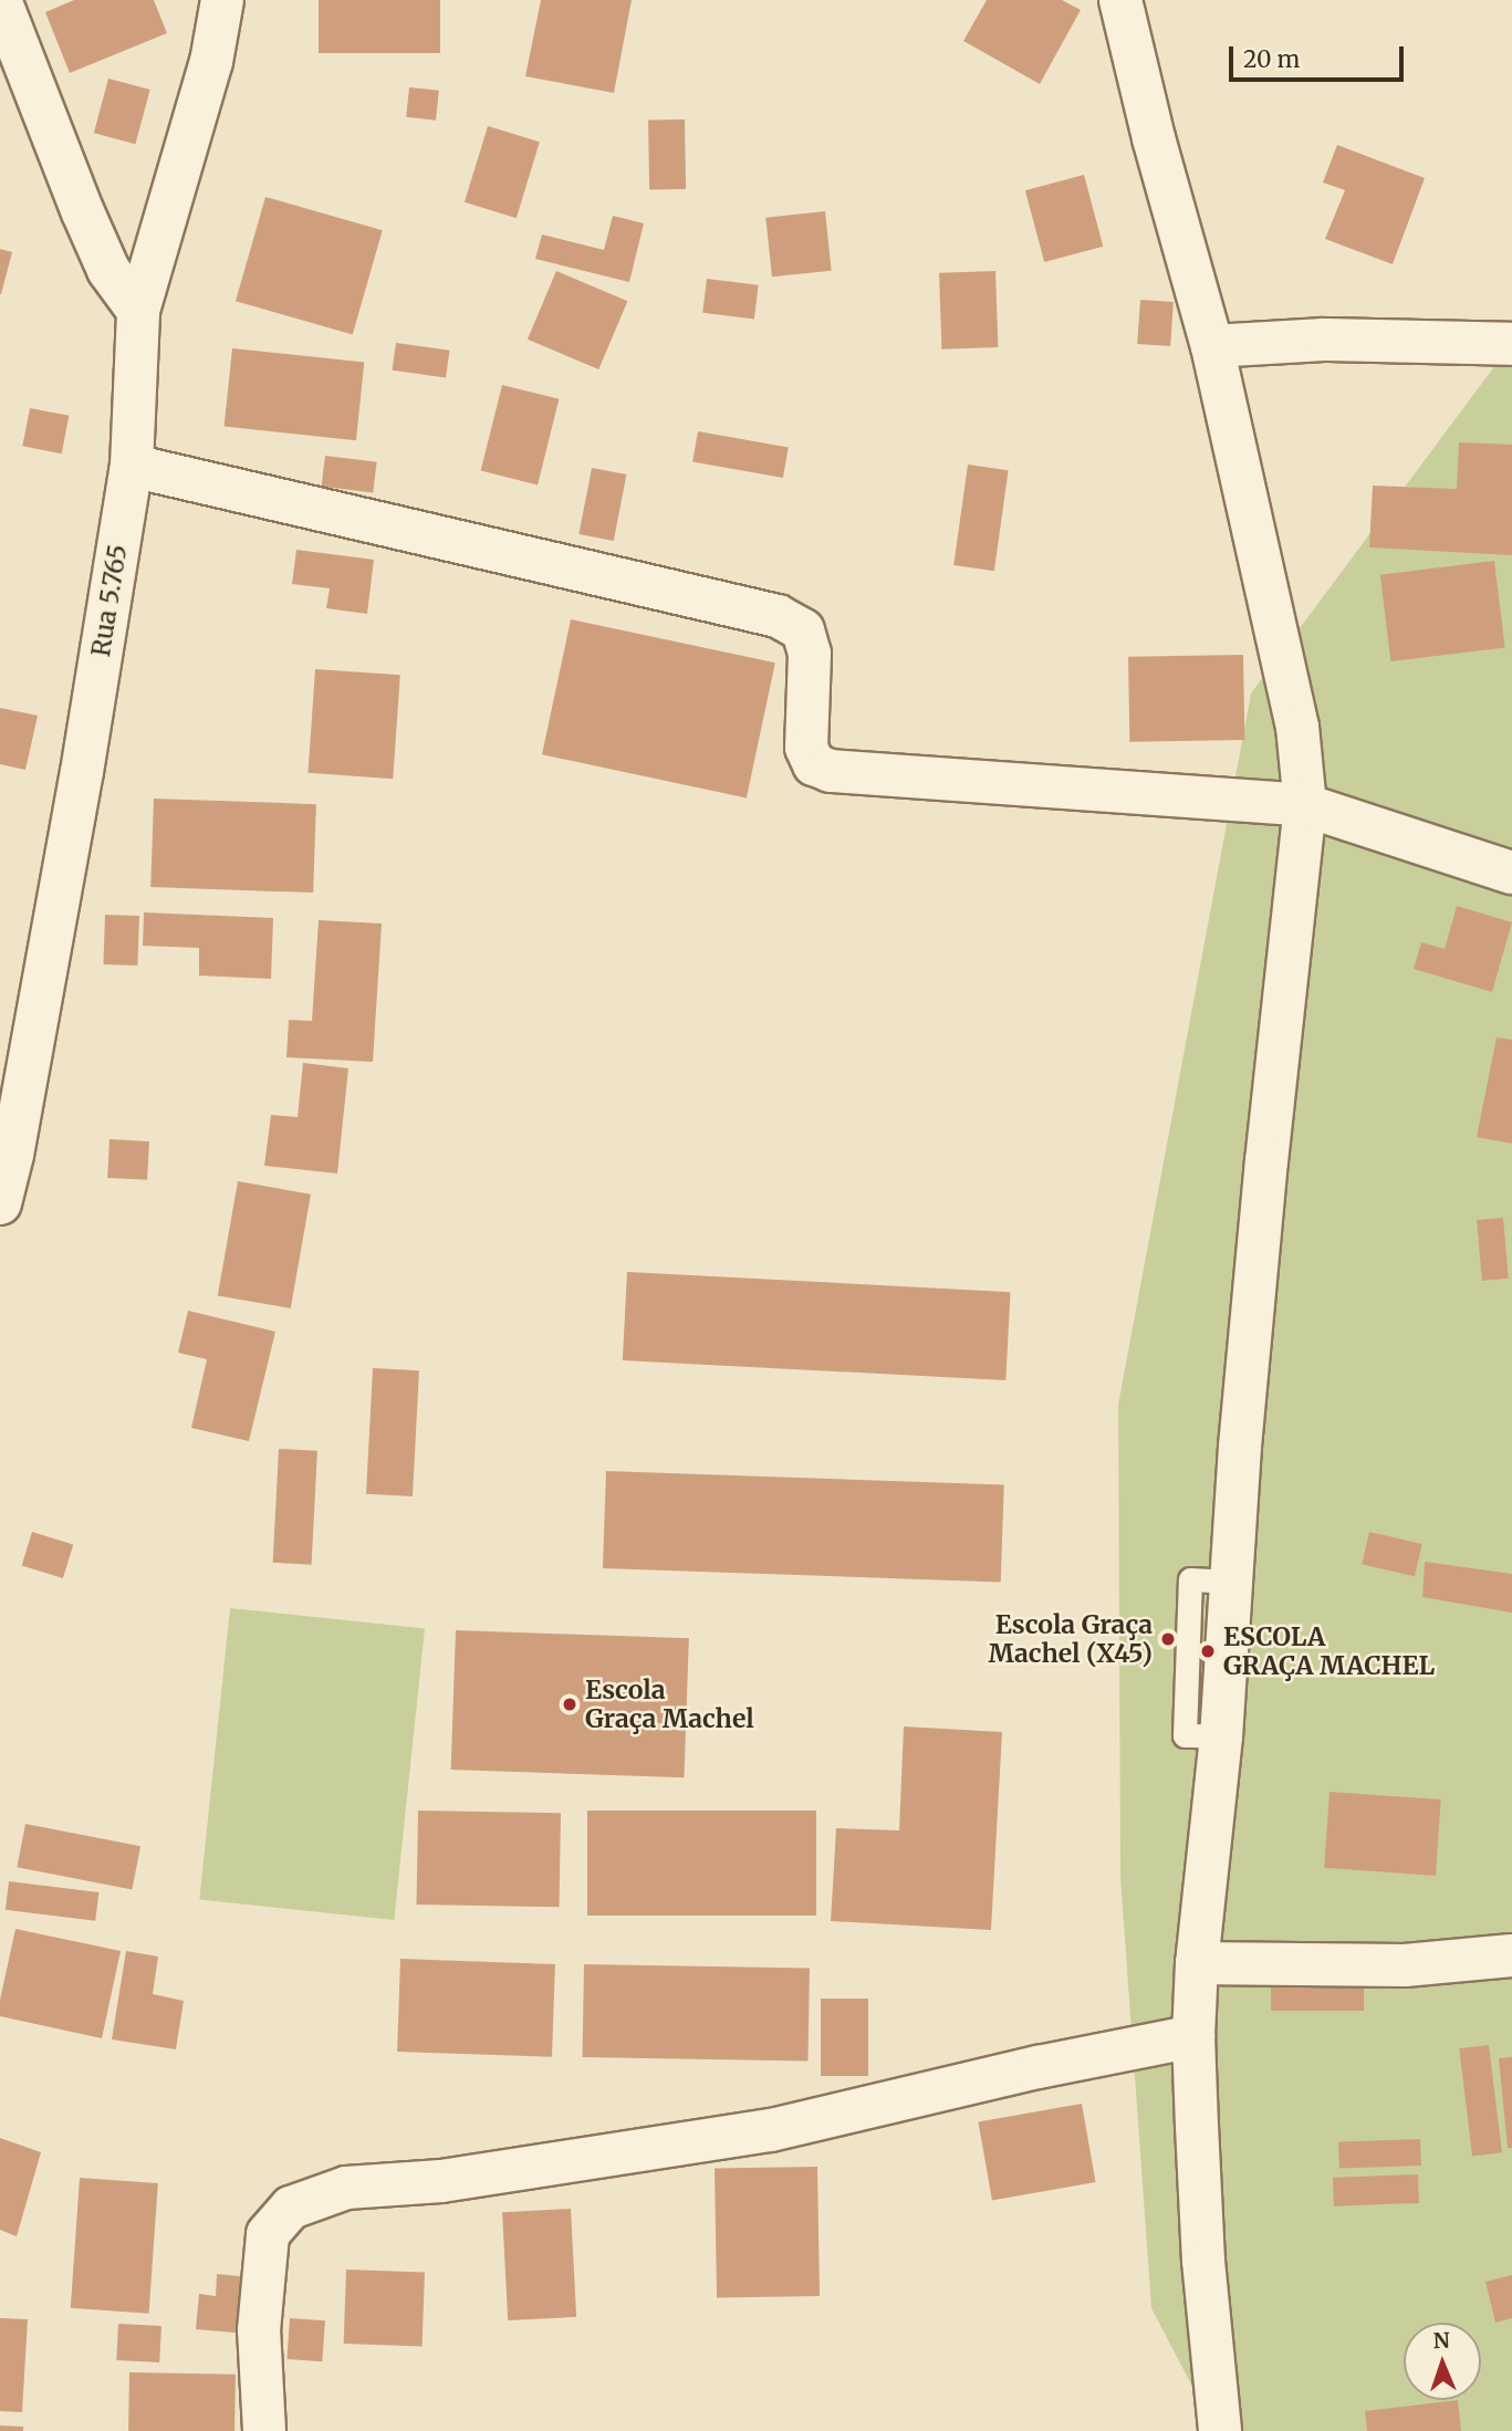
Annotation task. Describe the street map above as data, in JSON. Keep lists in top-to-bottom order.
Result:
{
  "streets": {
    "street": ["Rua 5.765"]
  },
  "places": ["Escola Graça Machel (X45)", "ESCOLA GRAÇA MACHEL", "Escola Graça Machel"],
  "scale_bar": "20 m",
  "north": "top"
}
